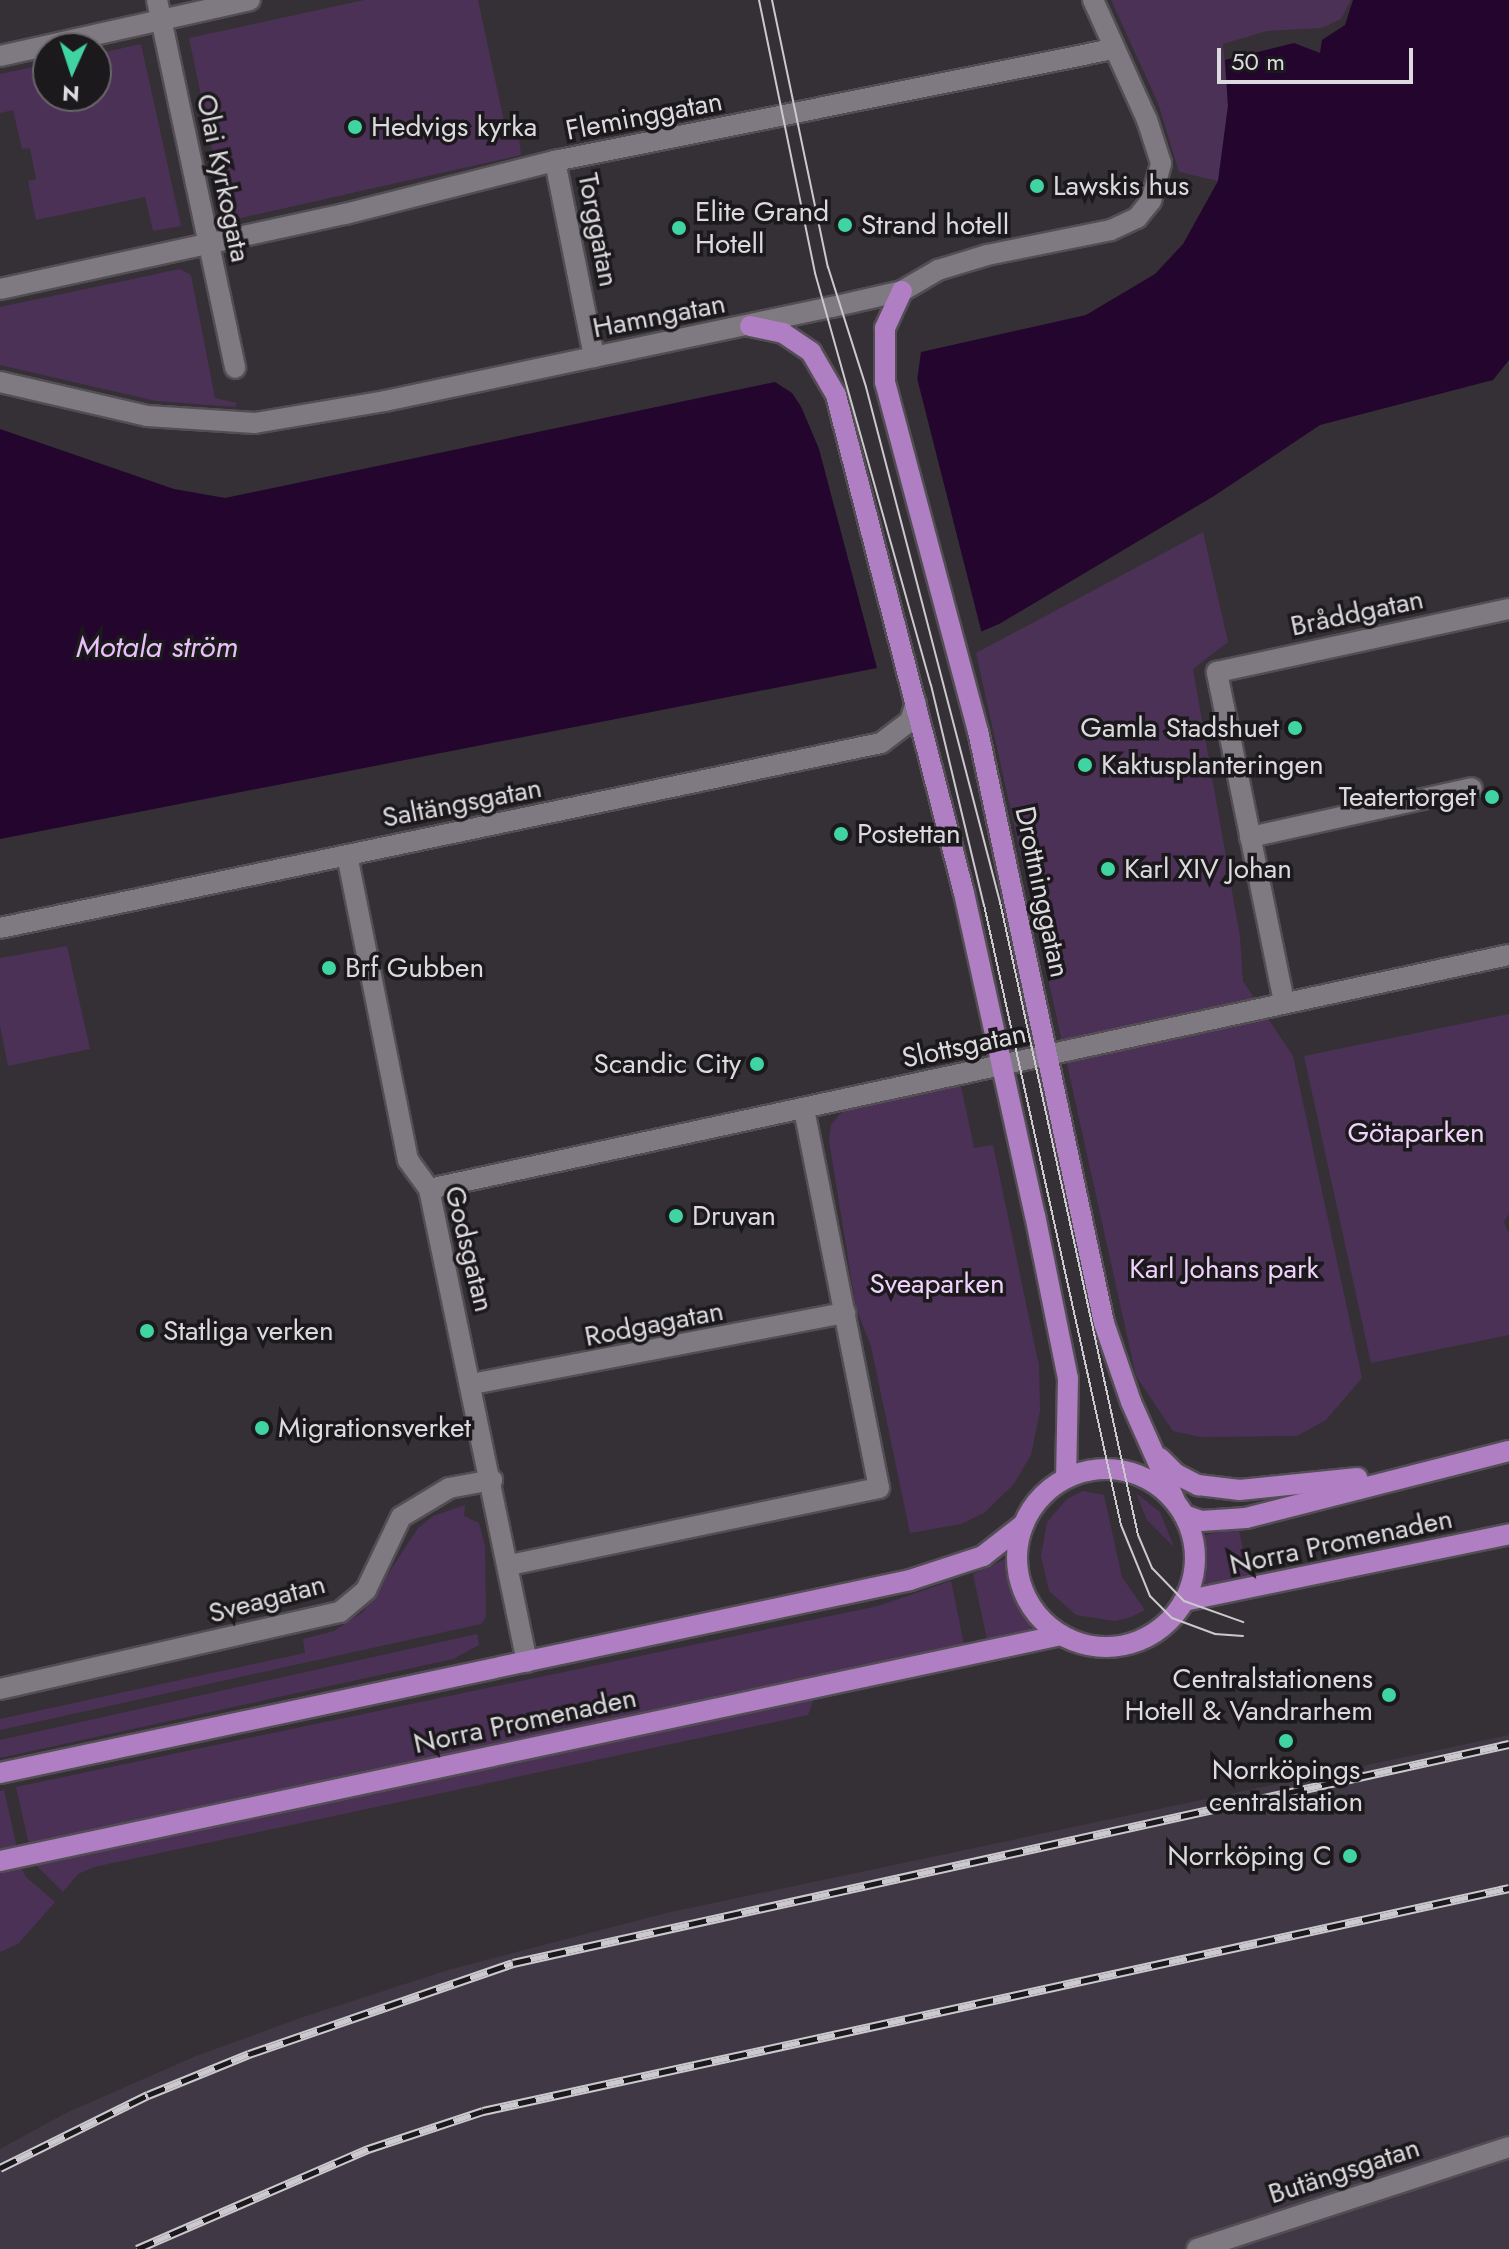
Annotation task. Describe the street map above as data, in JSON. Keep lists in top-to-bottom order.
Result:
{
  "streets": {
    "main road": ["Drottninggatan", "Norra Promenaden"],
    "street": [
      "Fleminggatan",
      "Olai Kyrkogata",
      "Torggatan",
      "Hamngatan",
      "Bråddgatan",
      "Saltängsgatan",
      "Slottsgatan",
      "Godsgatan",
      "Rodgagatan",
      "Sveagatan",
      "Butängsgatan"
    ]
  },
  "crossings": [
    ["Fleminggatan", "Olai Kyrkogata"],
    ["Fleminggatan", "Torggatan"],
    ["Fleminggatan", "Hamngatan"],
    ["Torggatan", "Hamngatan"],
    ["Hamngatan", "Drottninggatan"],
    ["Saltängsgatan", "Godsgatan"],
    ["Drottninggatan", "Slottsgatan"],
    ["Drottninggatan", "Norra Promenaden"],
    ["Slottsgatan", "Godsgatan"],
    ["Godsgatan", "Rodgagatan"],
    ["Godsgatan", "Norra Promenaden"],
    ["Godsgatan", "Sveagatan"]
  ],
  "water": ["Motala ström"],
  "parks": ["Götaparken", "Karl Johans park", "Sveaparken"],
  "places": [
    "Hedvigs kyrka",
    "Lawskis hus",
    "Strand hotell",
    "Elite Grand Hotell",
    "Gamla Stadshuet",
    "Kaktusplanteringen",
    "Teatertorget",
    "Postettan",
    "Karl XIV Johan",
    "Brf Gubben",
    "Scandic City",
    "Druvan",
    "Statliga verken",
    "Migrationsverket",
    "Centralstationens Hotell & Vandrarhem",
    "Norrköpings centralstation",
    "Norrköping C"
  ],
  "scale_bar": "50 m",
  "north": "bottom"
}
